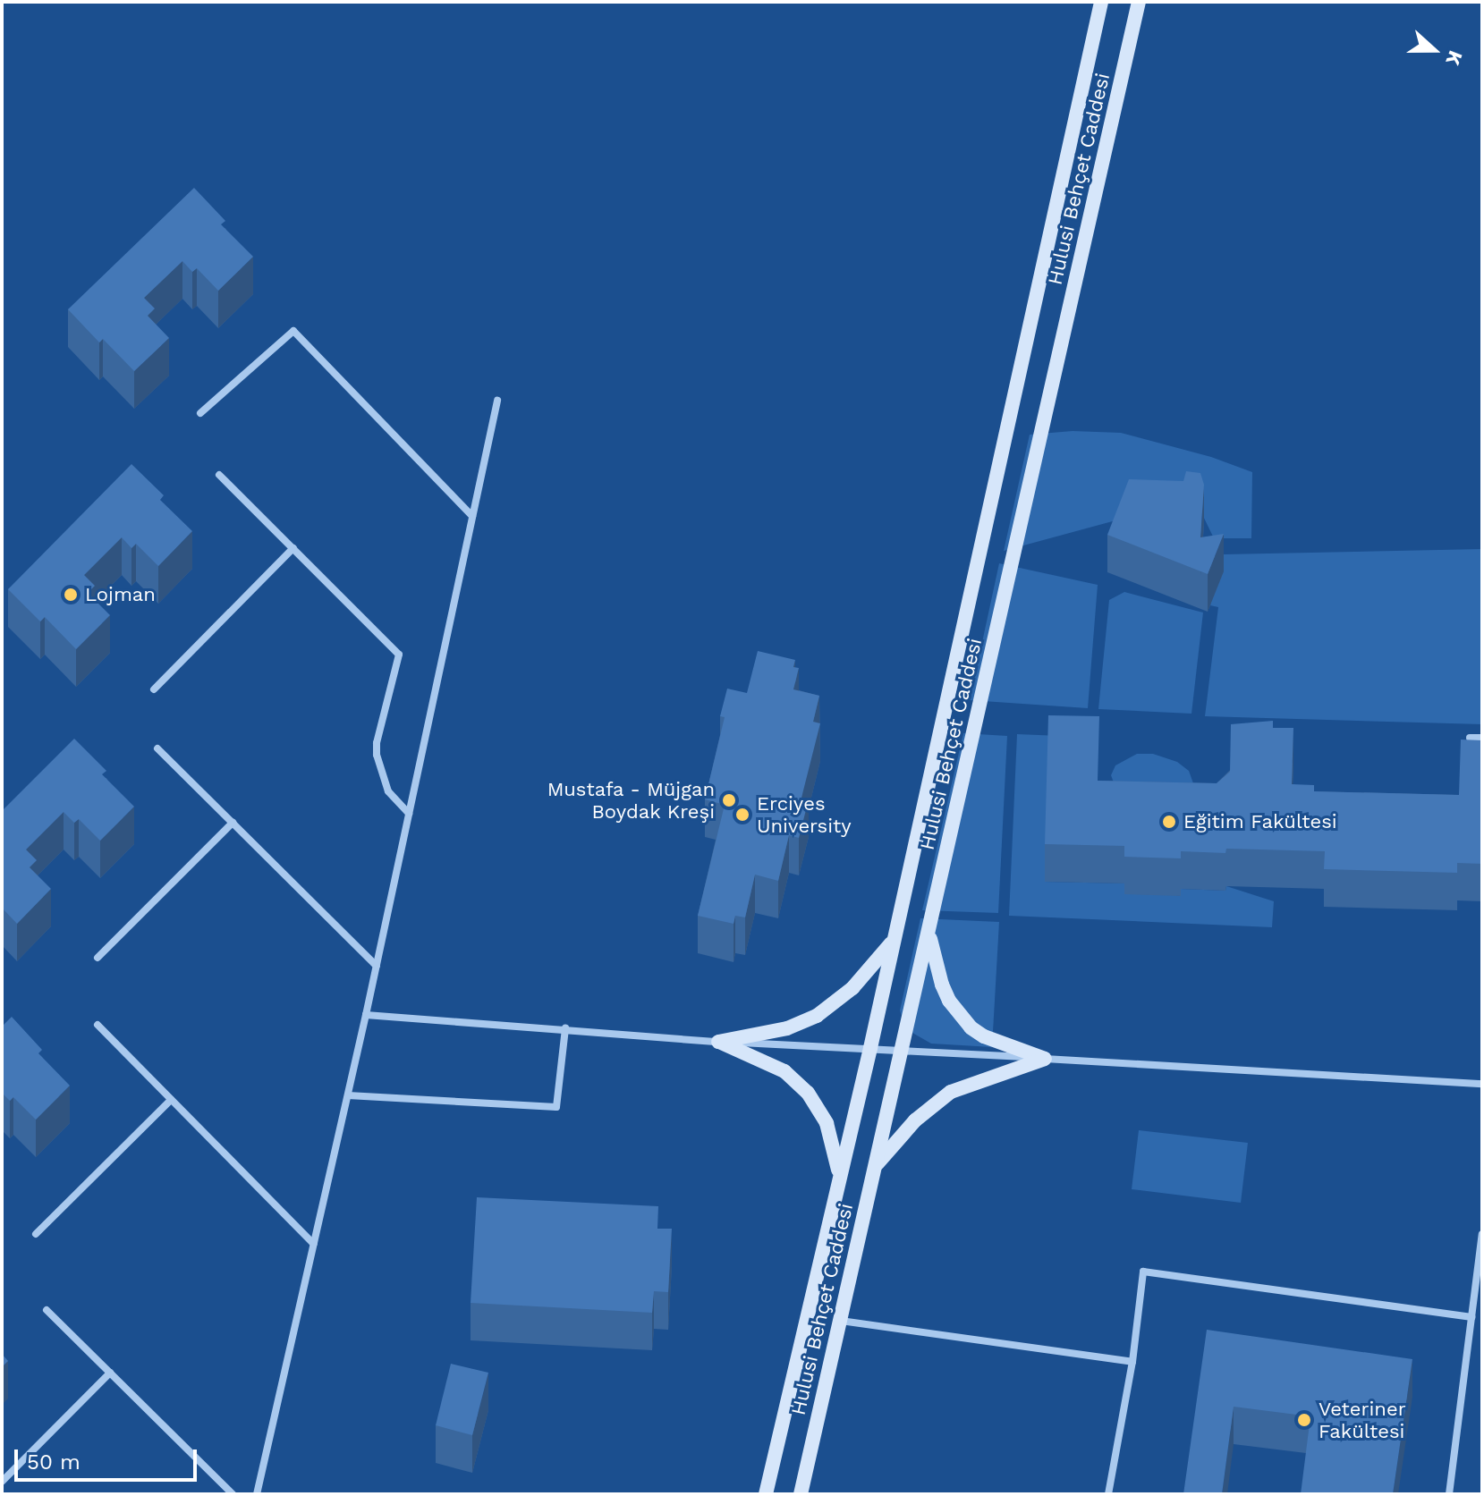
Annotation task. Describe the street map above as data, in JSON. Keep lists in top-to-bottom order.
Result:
{
  "streets": {
    "street": ["Hulusi Behçet Caddesi"]
  },
  "places": [
    "Lojman",
    "Mustafa - Müjgan Boydak Kreşi",
    "Erciyes University",
    "Eğitim Fakültesi",
    "Veteriner Fakültesi"
  ],
  "scale_bar": "50 m",
  "north": "right"
}
